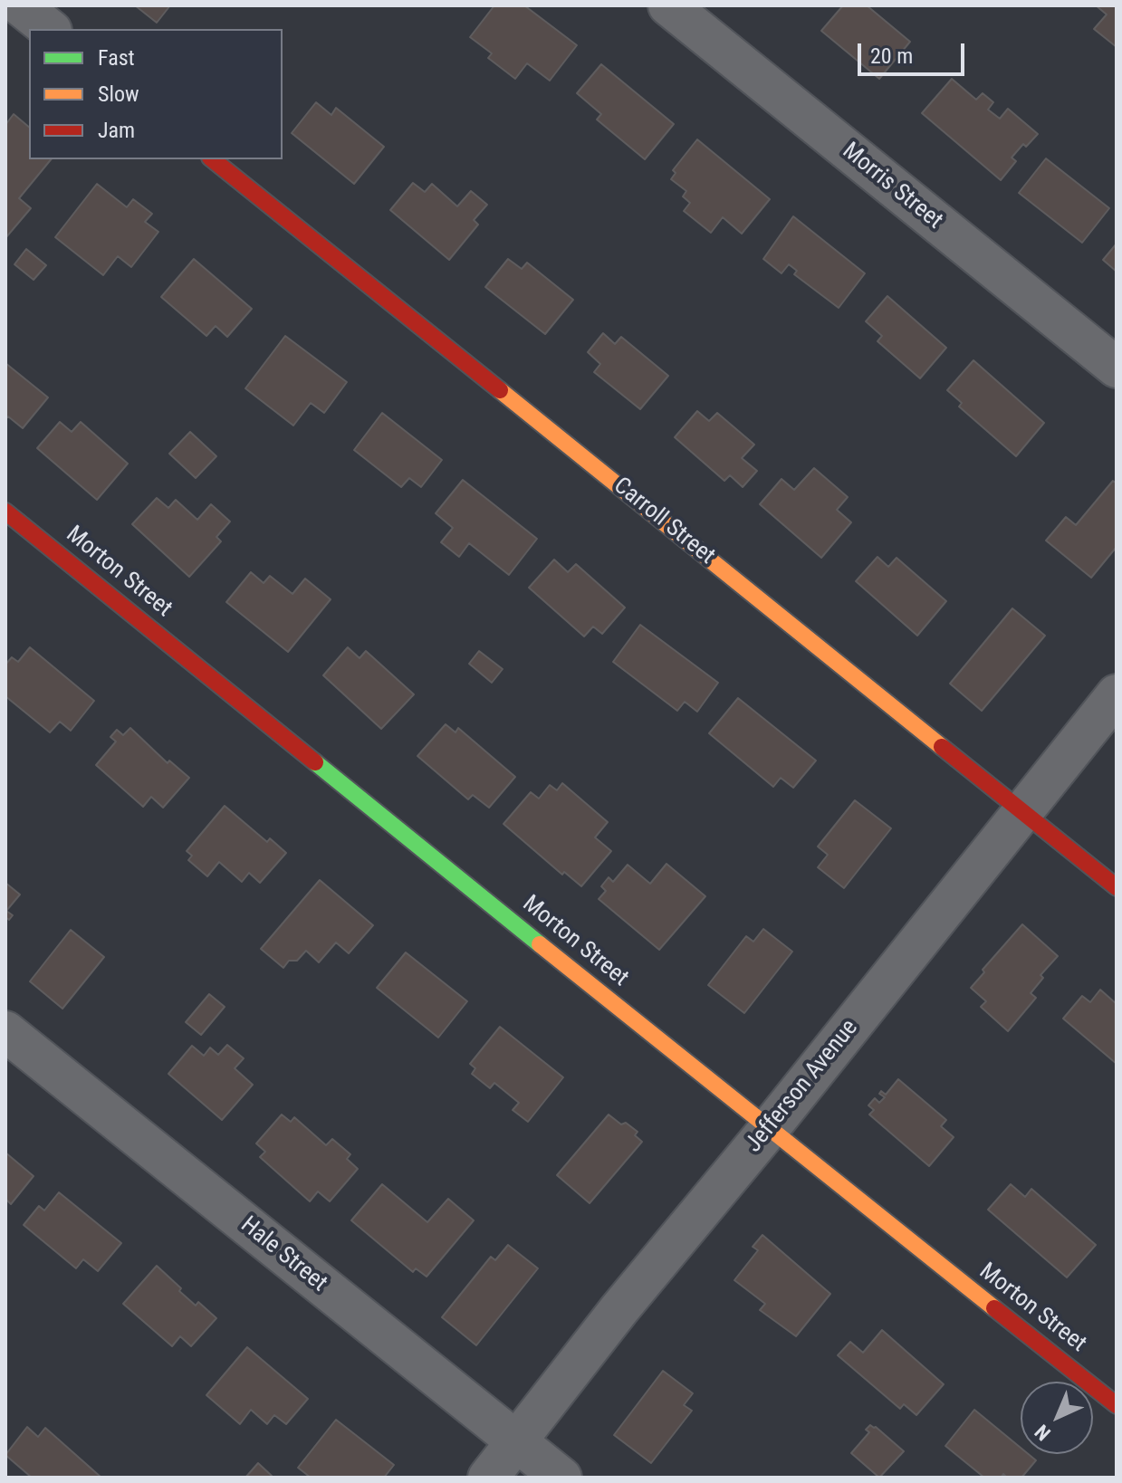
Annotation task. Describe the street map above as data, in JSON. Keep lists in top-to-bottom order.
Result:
{
  "streets": {
    "street": [
      "Morris Street",
      "Carroll Street",
      "Morton Street",
      "Jefferson Avenue",
      "Hale Street"
    ]
  },
  "crossings": [
    ["Carroll Street", "Jefferson Avenue"],
    ["Morton Street", "Jefferson Avenue"],
    ["Jefferson Avenue", "Hale Street"]
  ],
  "legend": ["Fast", "Slow", "Jam"],
  "scale_bar": "20 m",
  "north": "bottom left"
}
